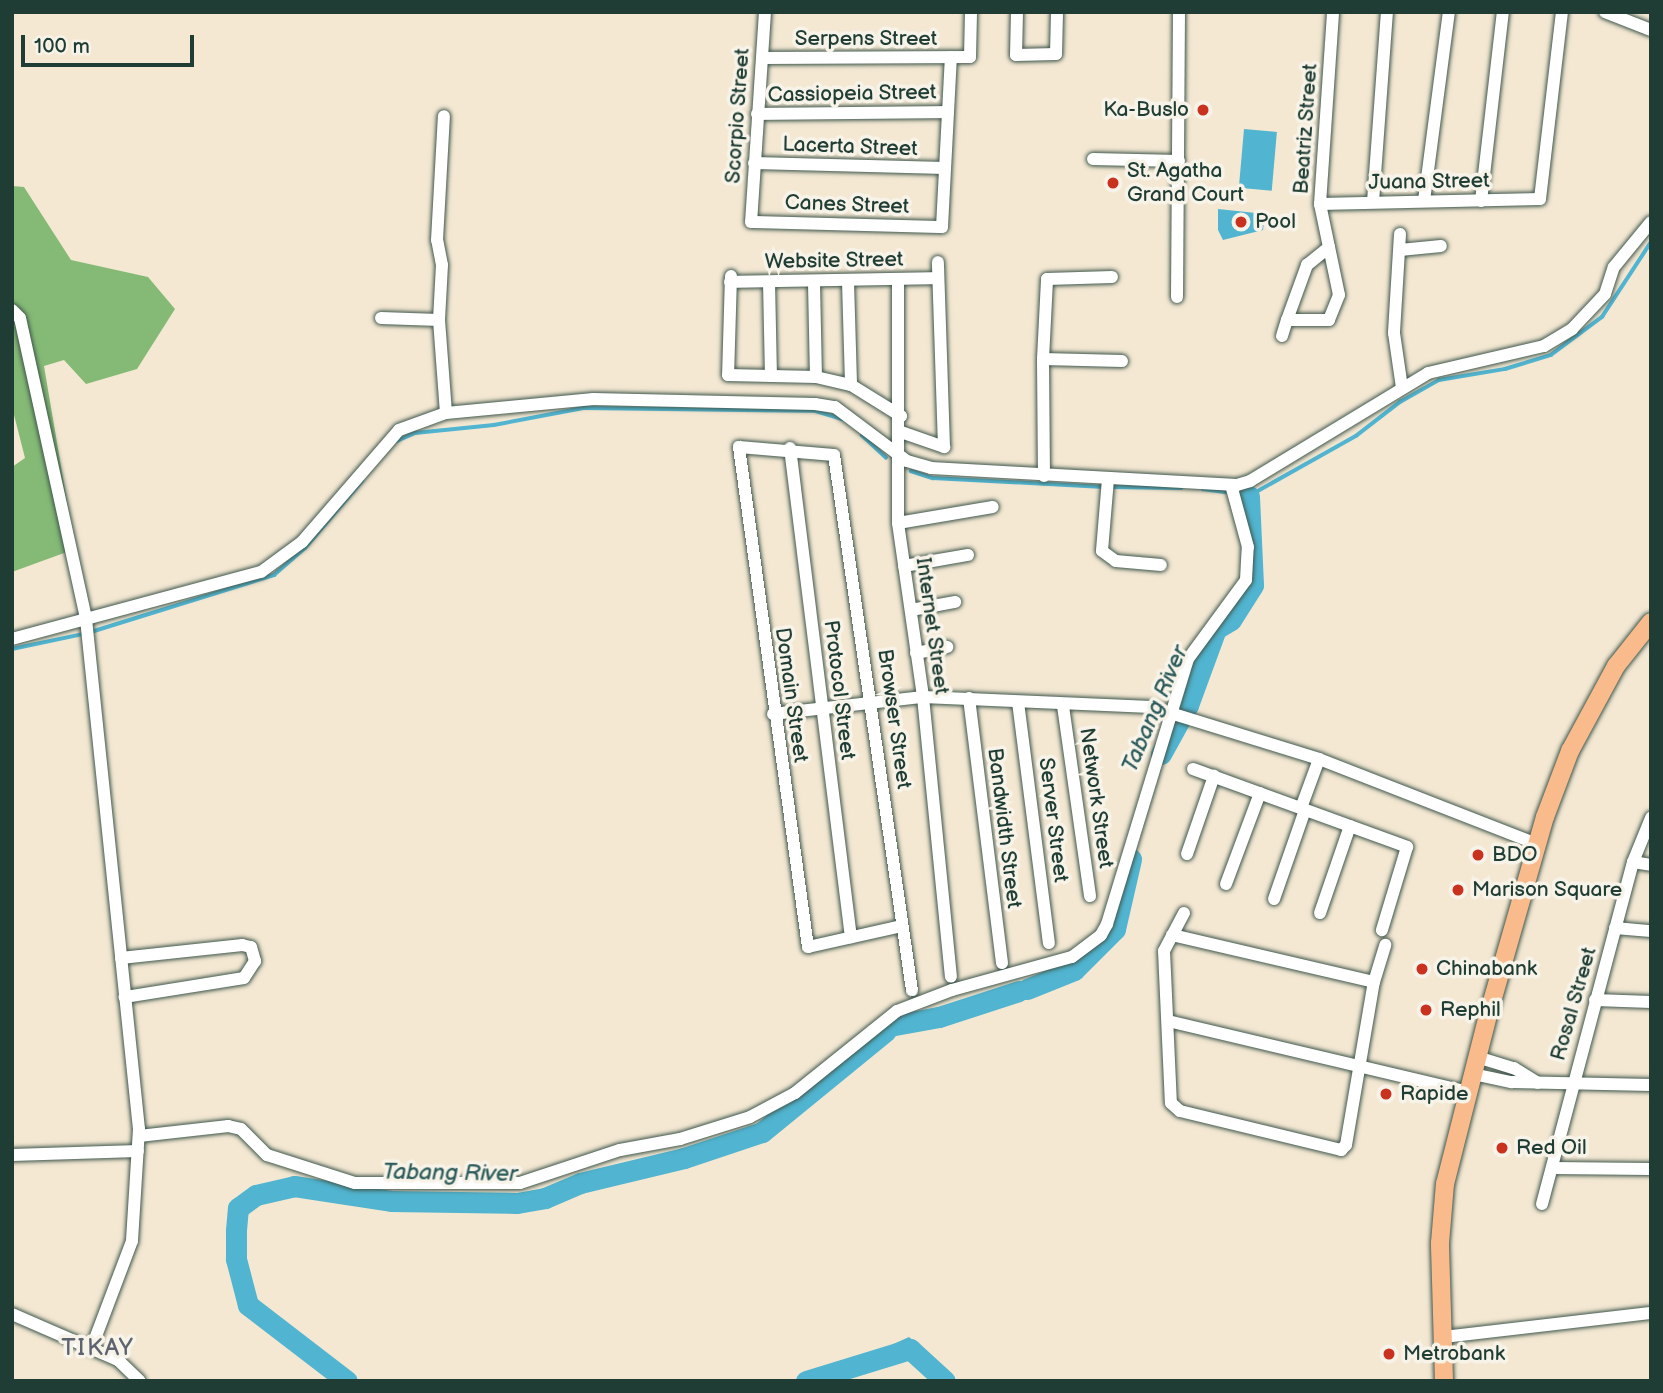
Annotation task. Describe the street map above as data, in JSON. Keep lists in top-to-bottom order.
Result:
{
  "streets": {
    "street": [
      "Serpens Street",
      "Cassiopeia Street",
      "Scorpio Street",
      "Beatriz Street",
      "Lacerta Street",
      "Juana Street",
      "Canes Street",
      "Website Street",
      "Internet Street",
      "Protocol Street",
      "Domain Street",
      "Browser Street",
      "Network Street",
      "Server Street",
      "Bandwidth Street",
      "Rosal Street"
    ]
  },
  "crossings": [
    ["Serpens Street", "Scorpio Street"],
    ["Cassiopeia Street", "Scorpio Street"],
    ["Scorpio Street", "Lacerta Street"],
    ["Scorpio Street", "Canes Street"],
    ["Beatriz Street", "Juana Street"],
    ["Lacerta Street", "Canes Street"],
    ["Website Street", "Internet Street"],
    ["Protocol Street", "Domain Street"],
    ["Protocol Street", "Browser Street"],
    ["Domain Street", "Browser Street"]
  ],
  "districts": ["TIKAY"],
  "water": ["Tabang River"],
  "places": [
    "Ka-Buslo",
    "St. Agatha Grand Court",
    "Pool",
    "BDO",
    "Marison Square",
    "Chinabank",
    "Rephil",
    "Rapide",
    "Red Oil",
    "Metrobank"
  ],
  "scale_bar": "100 m"
}
